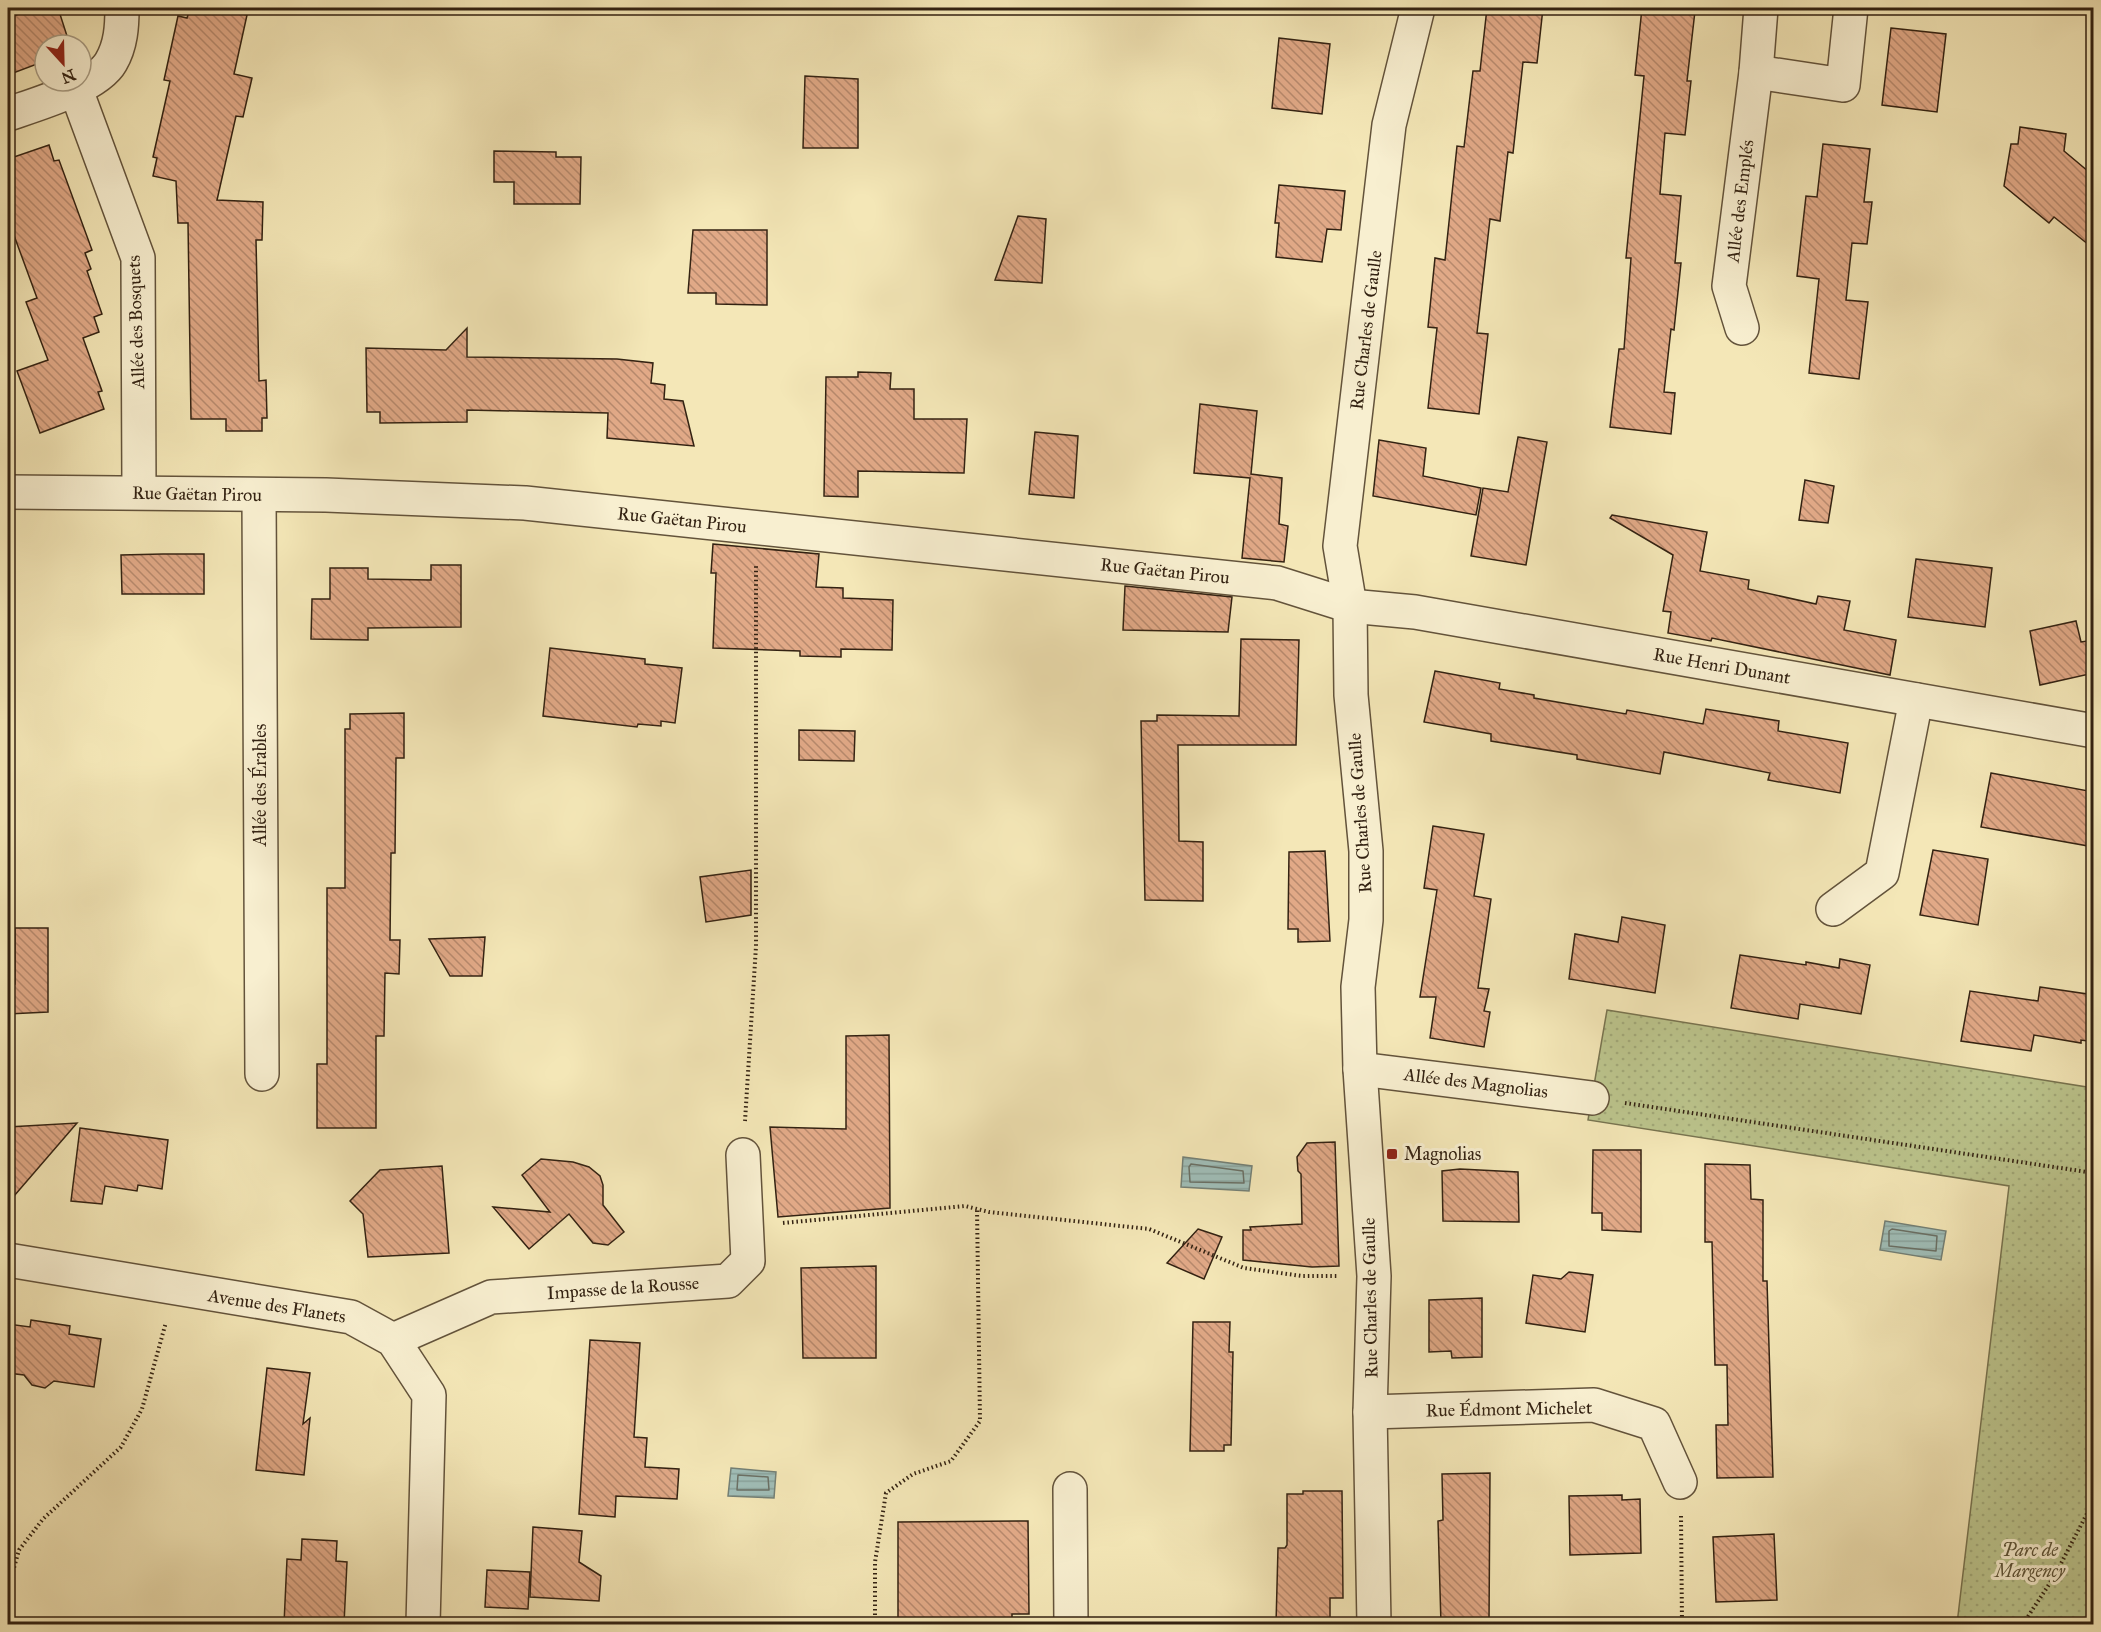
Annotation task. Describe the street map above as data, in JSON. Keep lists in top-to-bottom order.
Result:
{
  "streets": {
    "street": [
      "Allée des Emplés",
      "Allée des Bosquets",
      "Rue Charles de Gaulle",
      "Rue Gaëtan Pirou",
      "Rue Henri Dunant",
      "Allée des Érables",
      "Allée des Magnolias",
      "Impasse de la Rousse",
      "Avenue des Flanets",
      "Rue Édmont Michelet"
    ]
  },
  "crossings": [
    ["Allée des Bosquets", "Rue Gaëtan Pirou"],
    ["Rue Charles de Gaulle", "Rue Gaëtan Pirou"],
    ["Rue Charles de Gaulle", "Rue Henri Dunant"],
    ["Rue Charles de Gaulle", "Allée des Magnolias"],
    ["Rue Charles de Gaulle", "Rue Édmont Michelet"],
    ["Rue Gaëtan Pirou", "Rue Henri Dunant"],
    ["Rue Gaëtan Pirou", "Allée des Érables"],
    ["Impasse de la Rousse", "Avenue des Flanets"]
  ],
  "parks": ["Parc de Margency"],
  "places": {
    "transit": ["Magnolias"]
  },
  "north": "bottom"
}
